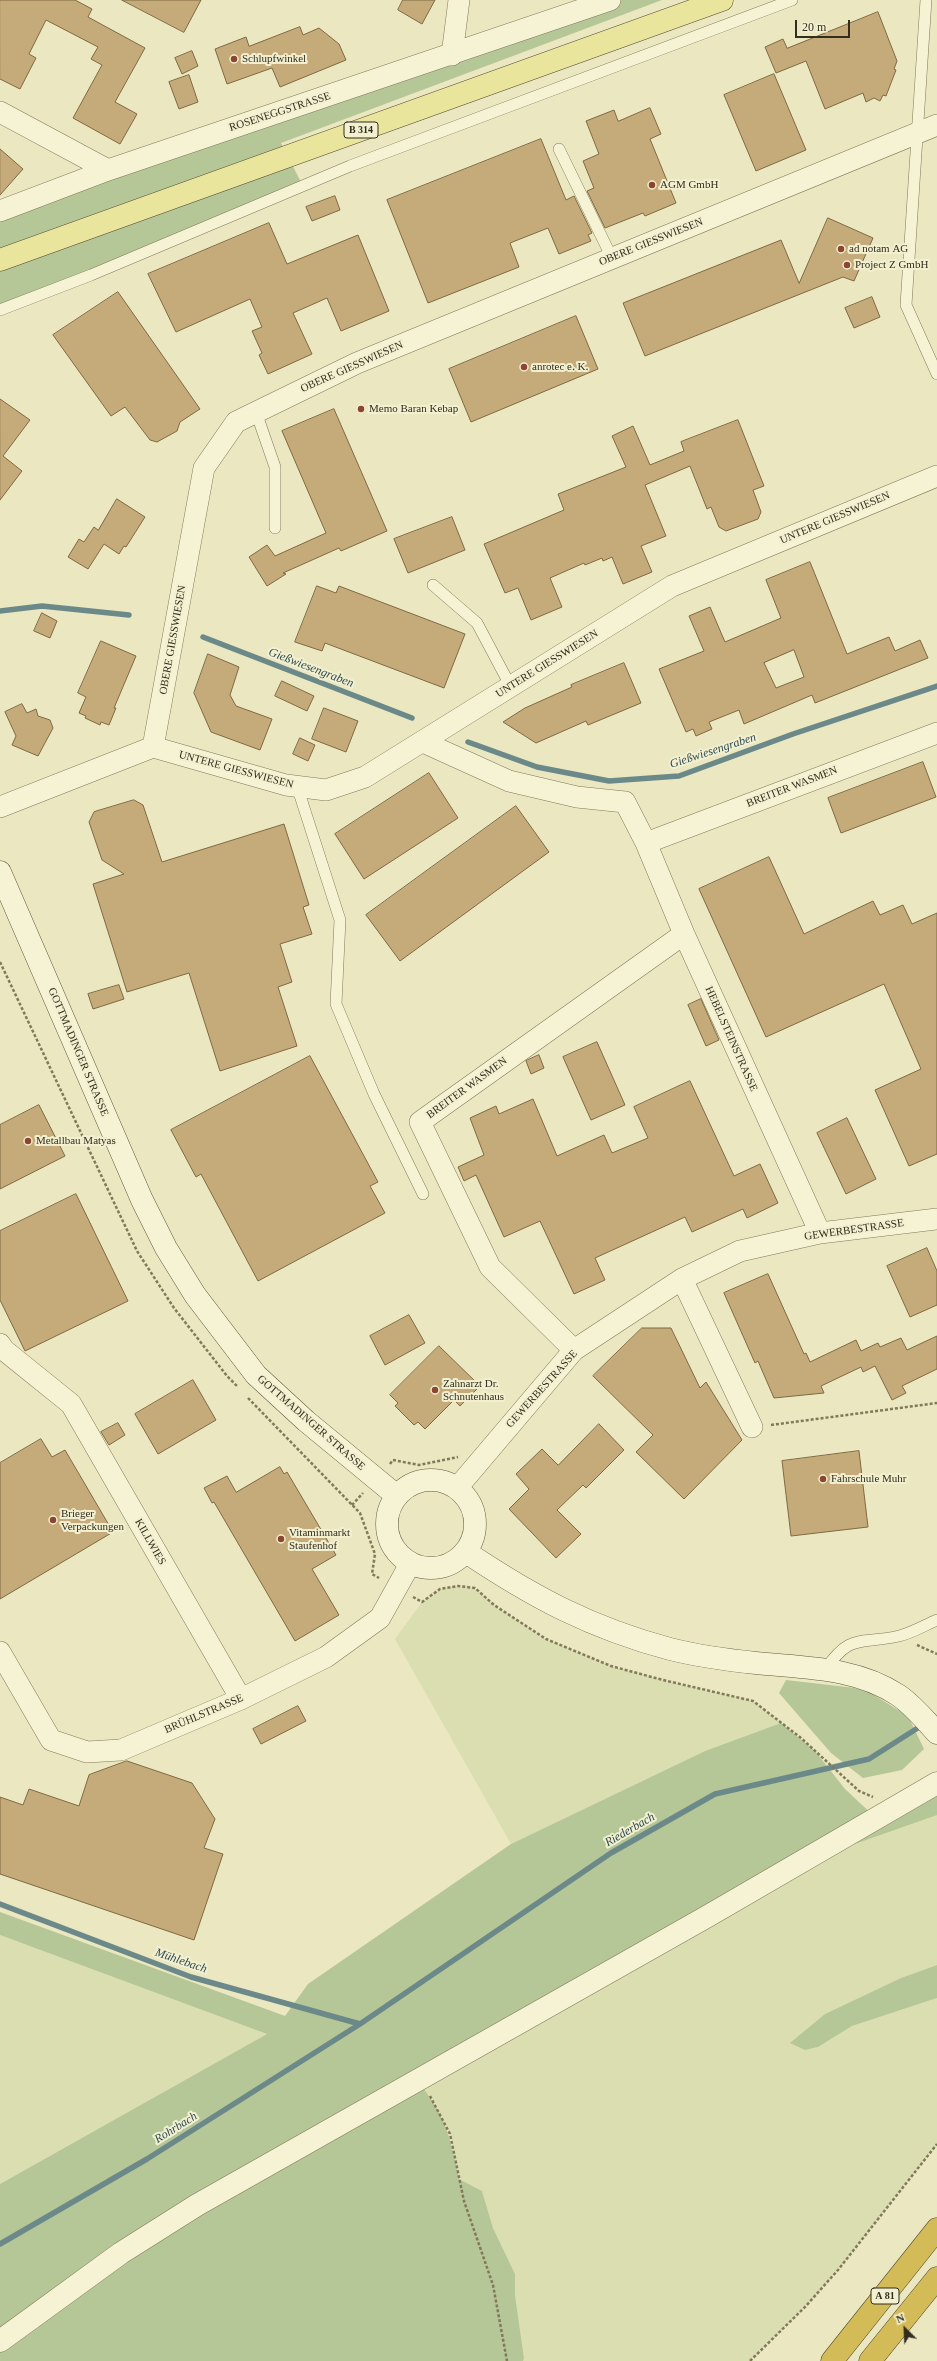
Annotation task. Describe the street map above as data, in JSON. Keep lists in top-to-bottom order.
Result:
{
  "streets": {
    "highway": ["A 81"],
    "main road": ["B 314", "GOTTMADINGER STRASSE"],
    "street": [
      "ROSENEGGSTRASSE",
      "OBERE GIESSWIESEN",
      "UNTERE GIESSWIESEN",
      "BREITER WASMEN",
      "HEBELSTEINSTRASSE",
      "GEWERBESTRASSE",
      "KILLWIES",
      "BRÜHLSTRASSE"
    ]
  },
  "crossings": [
    ["OBERE GIESSWIESEN", "UNTERE GIESSWIESEN"],
    ["UNTERE GIESSWIESEN", "HEBELSTEINSTRASSE"],
    ["BREITER WASMEN", "HEBELSTEINSTRASSE"],
    ["BREITER WASMEN", "GEWERBESTRASSE"],
    ["HEBELSTEINSTRASSE", "GEWERBESTRASSE"],
    ["GOTTMADINGER STRASSE", "GEWERBESTRASSE"],
    ["GOTTMADINGER STRASSE", "BRÜHLSTRASSE"],
    ["GEWERBESTRASSE", "BRÜHLSTRASSE"],
    ["KILLWIES", "BRÜHLSTRASSE"]
  ],
  "water": [
    "Gießwiesengraben",
    "Riederbach",
    "Mühlebach",
    "Rohrbach"
  ],
  "places": [
    "Schlupfwinkel",
    "AGM GmbH",
    "ad notam AG",
    "Project Z GmbH",
    "anrotec e. K.",
    "Memo Baran Kebap",
    "Metallbau Matyas",
    "Zahnarzt Dr. Schnutenhaus",
    "Fahrschule Muhr",
    "Brieger Verpackungen",
    "Vitaminmarkt Staufenhof"
  ],
  "scale_bar": "20 m",
  "north": "top left"
}
